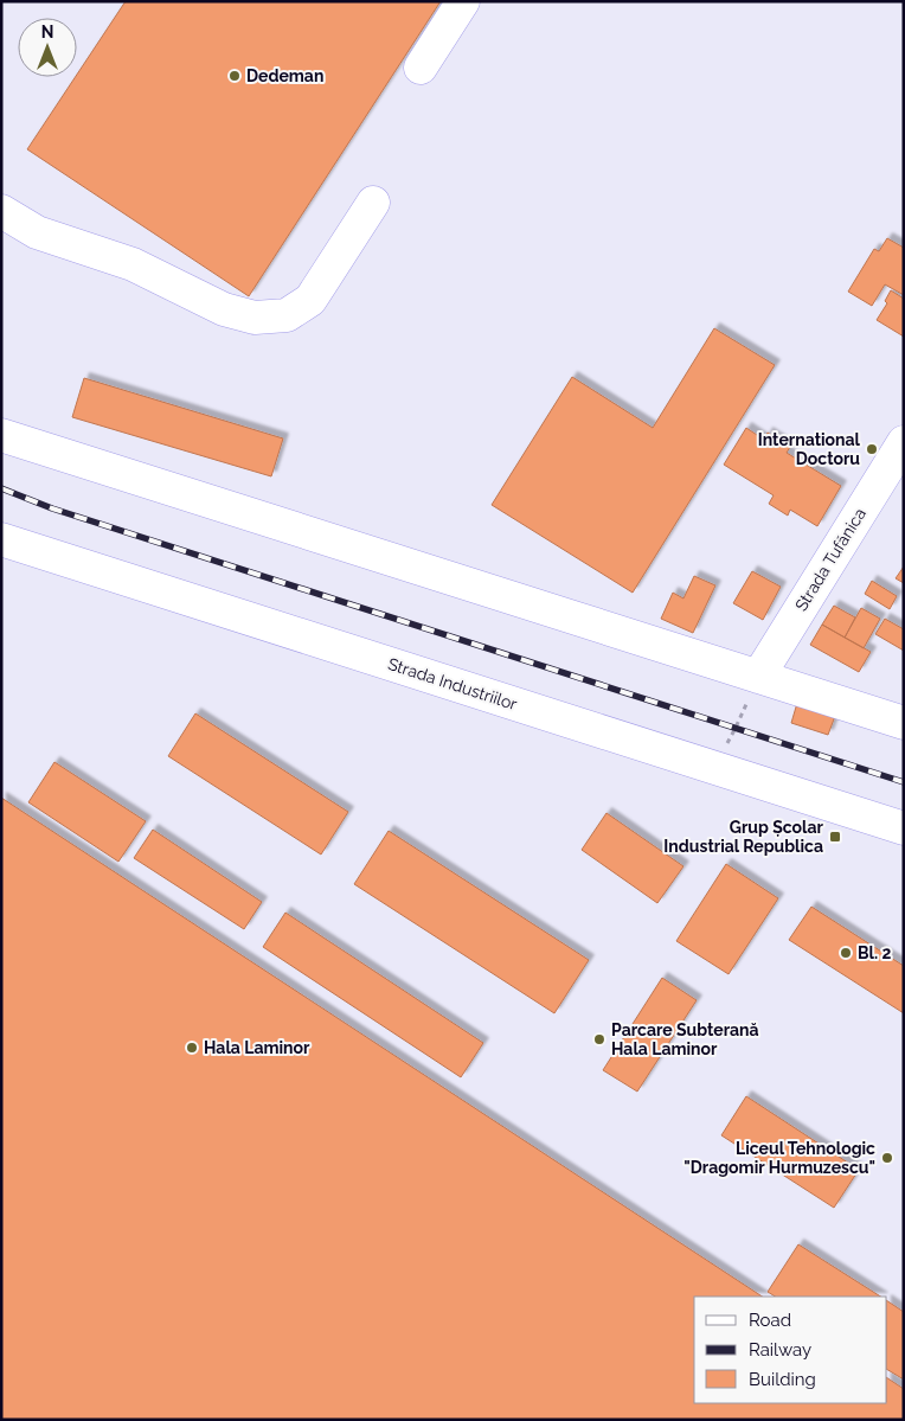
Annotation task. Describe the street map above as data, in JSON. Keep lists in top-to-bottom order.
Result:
{
  "streets": {
    "street": ["Strada Tufănica", "Strada Industriilor"]
  },
  "places": {
    "other": [
      "Dedeman",
      "International Doctoru",
      "Bl. 2",
      "Parcare Subterană Hala Laminor",
      "Hala Laminor",
      "Liceul Tehnologic \"Dragomir Hurmuzescu\""
    ],
    "transit": ["Grup Școlar Industrial Republica"]
  },
  "legend": ["Road", "Railway", "Building"],
  "north": "top"
}
